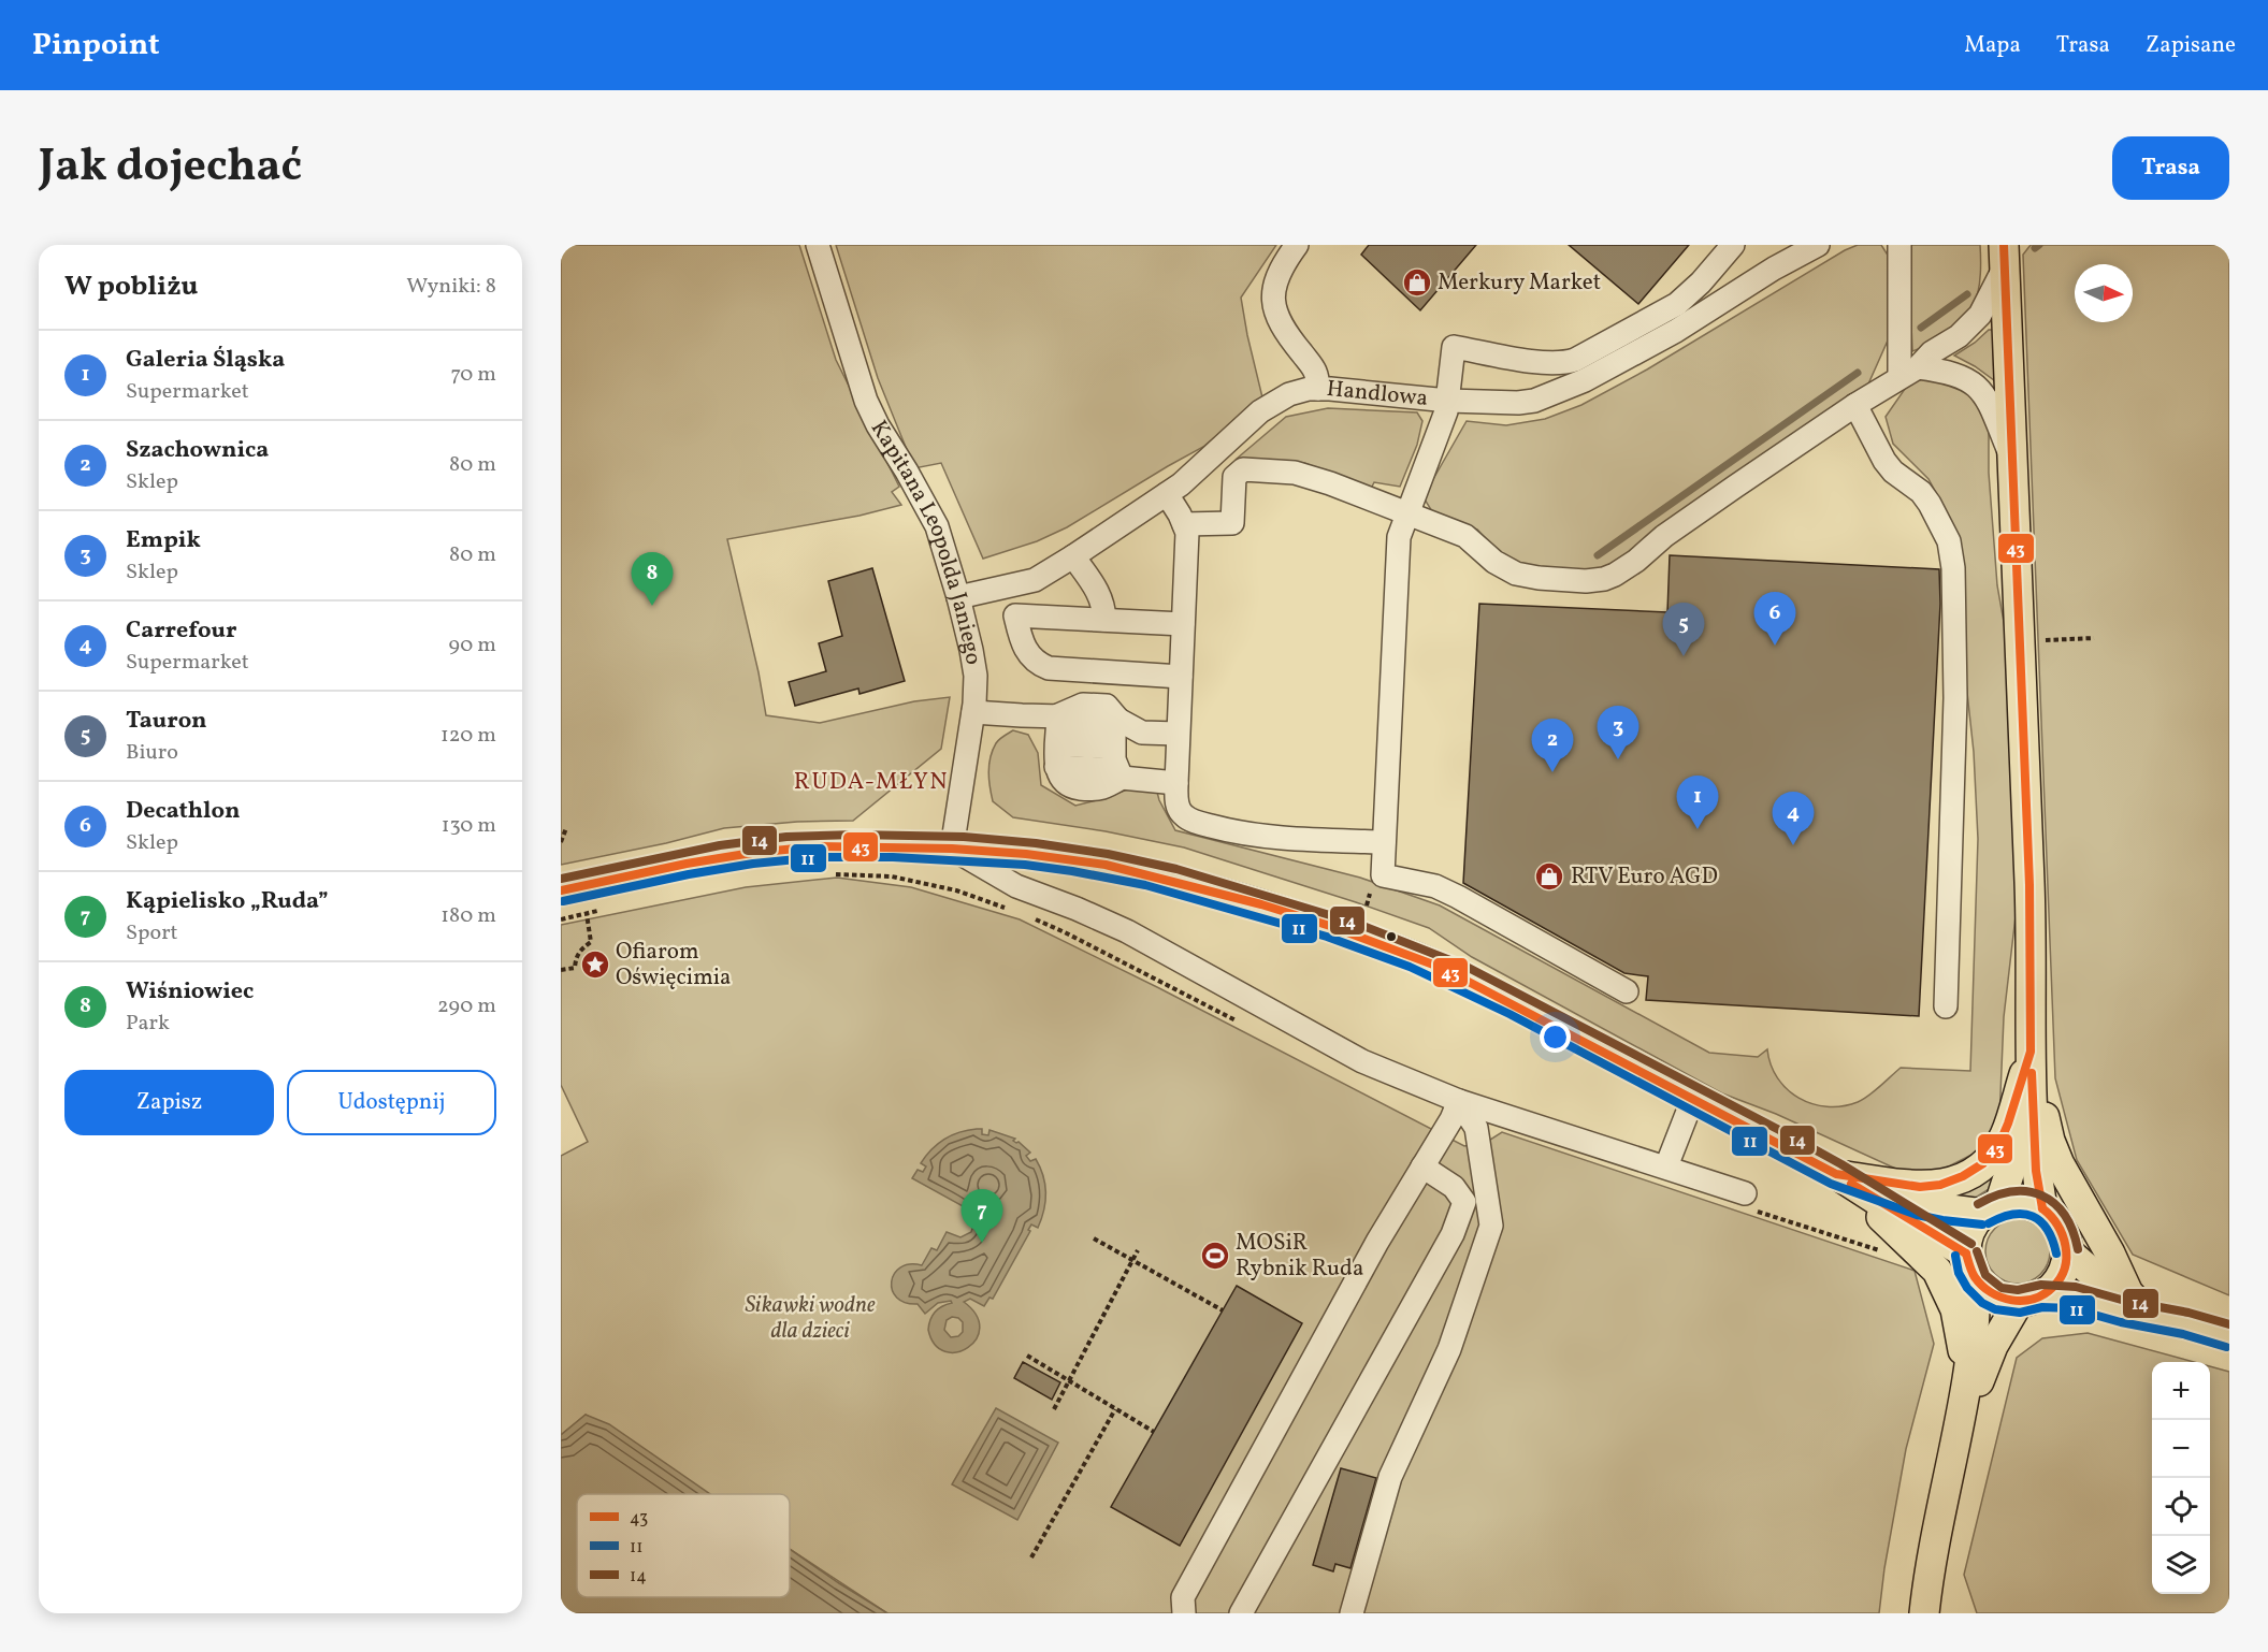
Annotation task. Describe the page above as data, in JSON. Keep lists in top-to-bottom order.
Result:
{
  "streets": {
    "street": ["Handlowa", "Kapitana Leopolda Janiego"]
  },
  "crossings": [
    ["Handlowa", "Kapitana Leopolda Janiego"]
  ],
  "districts": ["RUDA-MŁYN"],
  "parks": ["Sikawki wodne dla dzieci"],
  "places": {
    "shop": ["Merkury Market", "RTV Euro AGD"],
    "place": ["Ofiarom Oświęcimia"],
    "sports": ["MOSiR Rybnik Ruda"]
  },
  "lines": ["transit line 43", "transit line 14", "transit line 11"],
  "legend": ["43", "11", "14"],
  "north": "right",
  "page": {
    "header": "Pinpoint",
    "nav": ["Mapa", "Trasa", "Zapisane"],
    "title": "Jak dojechać",
    "buttons": [
      "Trasa",
      ["Zapisz", "Udostępnij"]
    ],
    "heading": ["W pobliżu", "Wyniki: 8"],
    "list": [
      {
        "mark": "1",
        "name": "Galeria Śląska",
        "note": "Supermarket",
        "value": "70 m"
      },
      {
        "mark": "2",
        "name": "Szachownica",
        "note": "Sklep",
        "value": "80 m"
      },
      {
        "mark": "3",
        "name": "Empik",
        "note": "Sklep",
        "value": "80 m"
      },
      {
        "mark": "4",
        "name": "Carrefour",
        "note": "Supermarket",
        "value": "90 m"
      },
      {
        "mark": "5",
        "name": "Tauron",
        "note": "Biuro",
        "value": "120 m"
      },
      {
        "mark": "6",
        "name": "Decathlon",
        "note": "Sklep",
        "value": "130 m"
      },
      {
        "mark": "7",
        "name": "Kąpielisko „Ruda”",
        "note": "Sport",
        "value": "180 m"
      },
      {
        "mark": "8",
        "name": "Wiśniowiec",
        "note": "Park",
        "value": "290 m"
      }
    ],
    "pins": [
      "8",
      "6",
      "5",
      "3",
      "2",
      "1",
      "4",
      "7"
    ],
    "map_buttons": ["+", "−"]
  }
}
